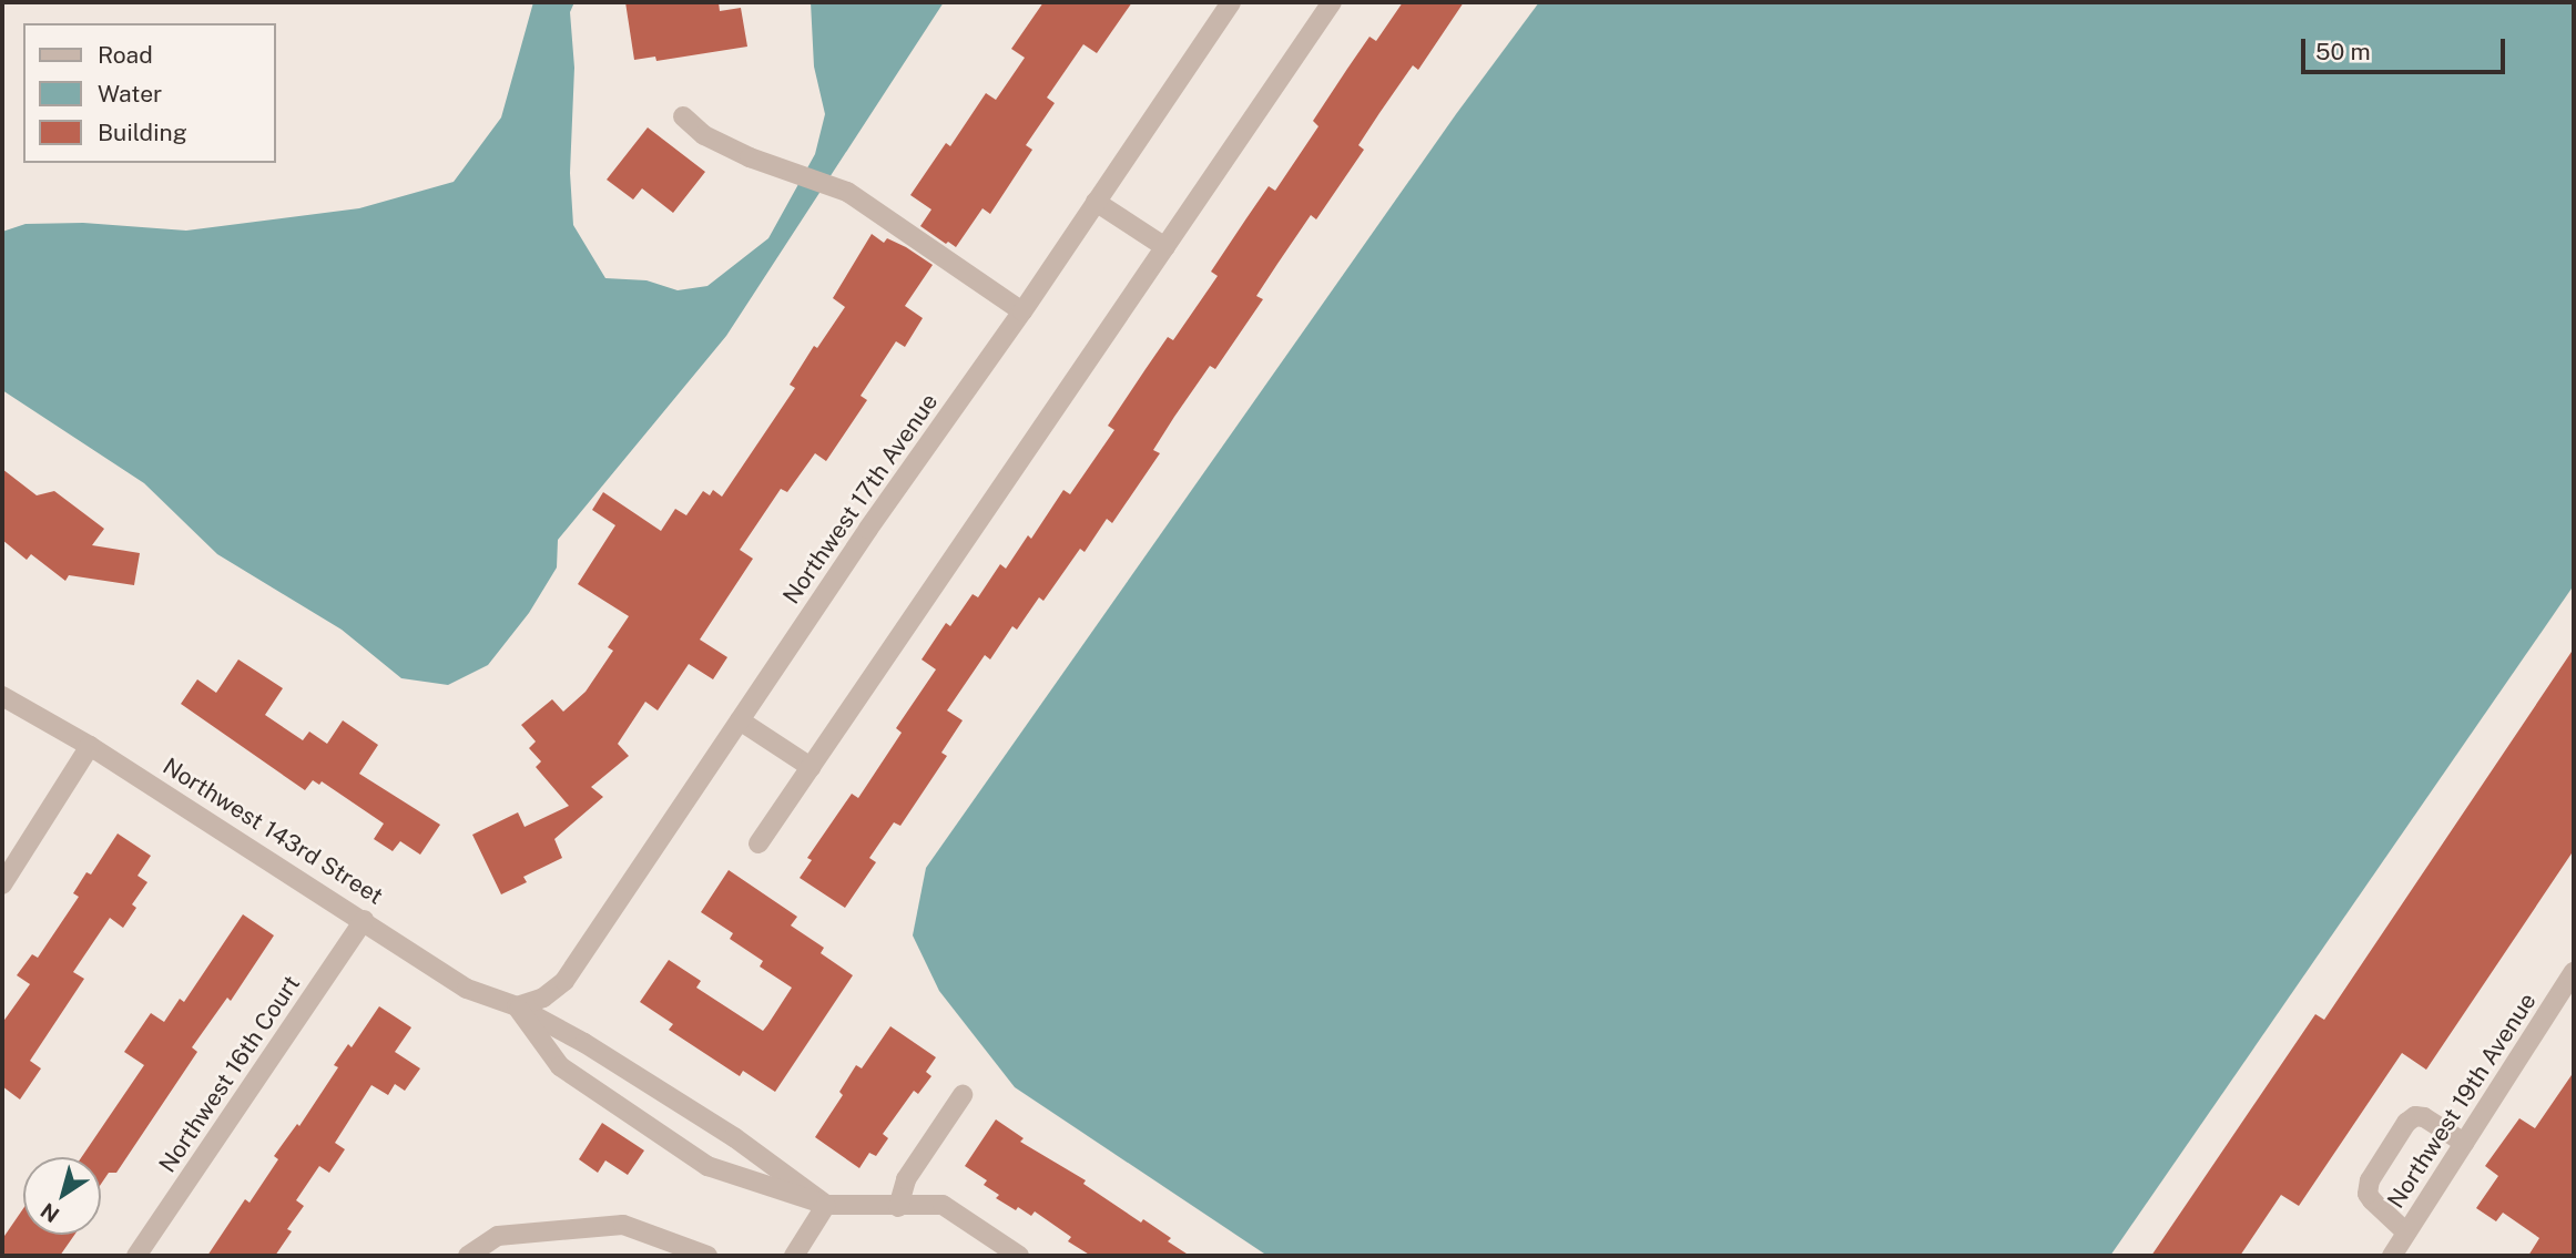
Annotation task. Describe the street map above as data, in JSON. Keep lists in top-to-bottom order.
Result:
{
  "streets": {
    "street": [
      "Northwest 17th Avenue",
      "Northwest 143rd Street",
      "Northwest 16th Court",
      "Northwest 19th Avenue"
    ]
  },
  "crossings": [
    ["Northwest 17th Avenue", "Northwest 143rd Street"],
    ["Northwest 143rd Street", "Northwest 16th Court"]
  ],
  "legend": ["Road", "Water", "Building"],
  "scale_bar": "50 m",
  "north": "bottom left"
}
